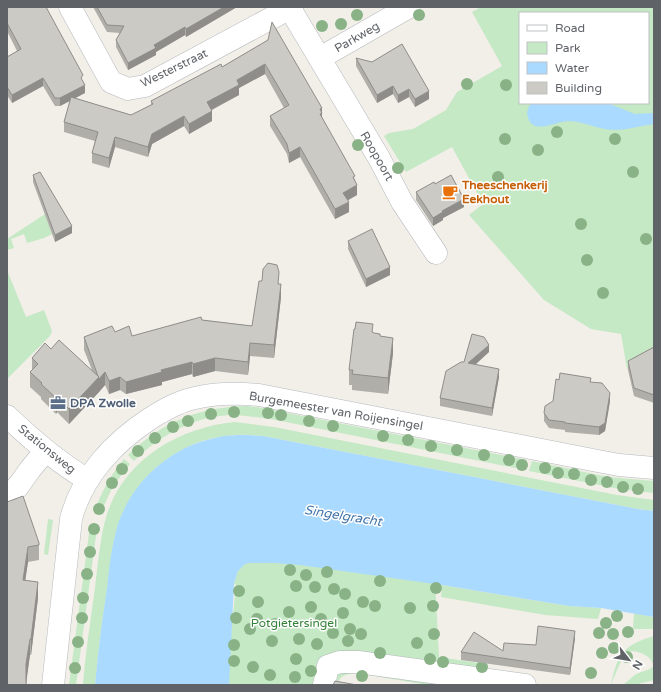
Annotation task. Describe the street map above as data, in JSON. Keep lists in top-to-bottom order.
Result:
{
  "streets": {
    "street": [
      "Parkweg",
      "Westerstraat",
      "Roopoort",
      "Burgemeester van Roijensingel",
      "Stationsweg"
    ]
  },
  "crossings": [
    ["Parkweg", "Roopoort"],
    ["Westerstraat", "Roopoort"],
    ["Burgemeester van Roijensingel", "Stationsweg"]
  ],
  "water": ["Singelgracht"],
  "parks": ["Potgietersingel"],
  "places": {
    "cafe": ["Theeschenkerij Eekhout"],
    "office": ["DPA Zwolle"]
  },
  "legend": [
    "Road",
    "Park",
    "Water",
    "Building"
  ],
  "north": "bottom right"
}
